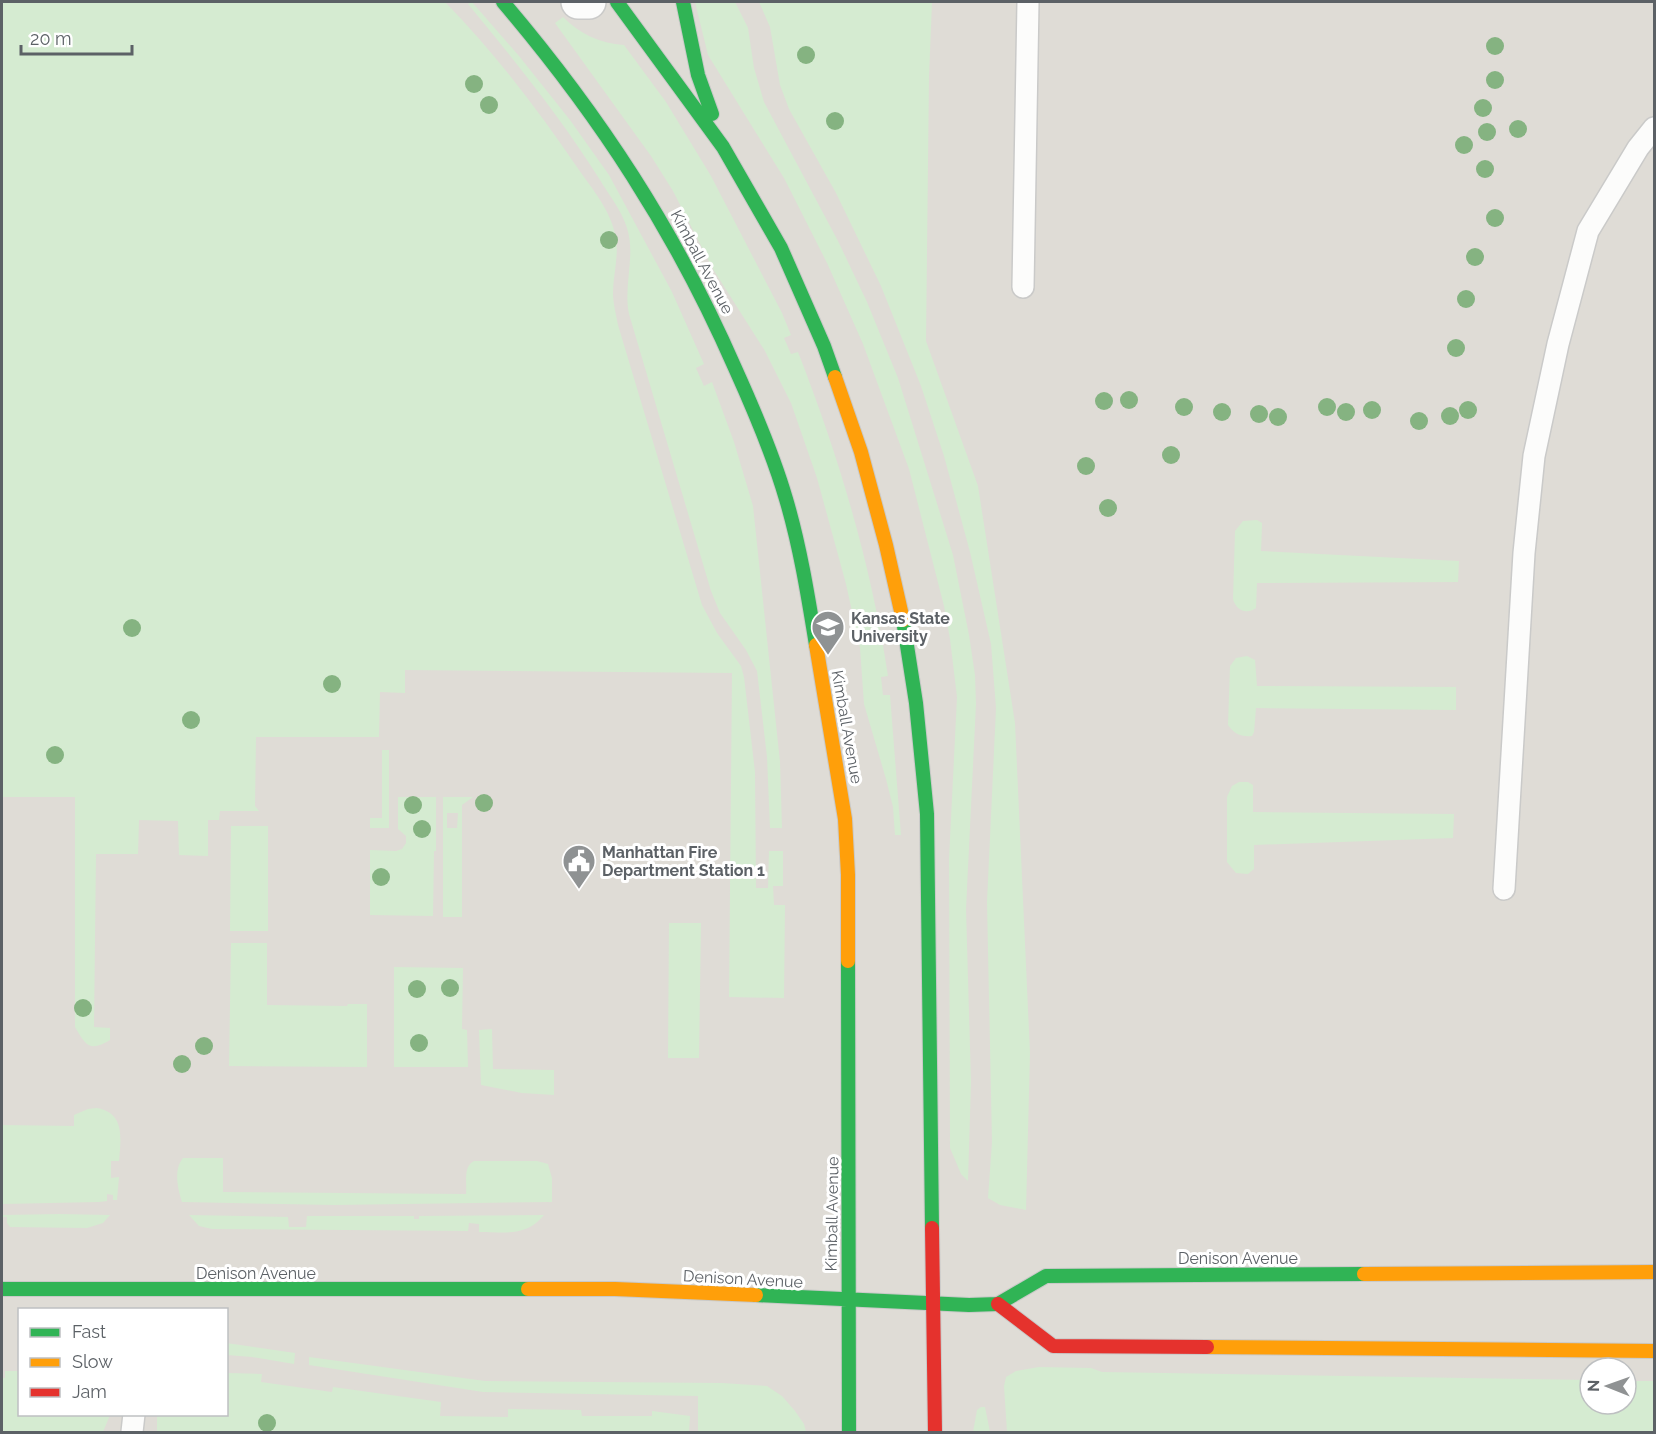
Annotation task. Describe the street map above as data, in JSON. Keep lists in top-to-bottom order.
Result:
{
  "streets": {
    "main road": ["Kimball Avenue", "Denison Avenue"]
  },
  "crossings": [
    ["Kimball Avenue", "Denison Avenue"]
  ],
  "places": {
    "school or university": ["Kansas State University"],
    "public building": ["Manhattan Fire Department Station 1"]
  },
  "legend": ["Fast", "Slow", "Jam"],
  "scale_bar": "20 m",
  "north": "left"
}
